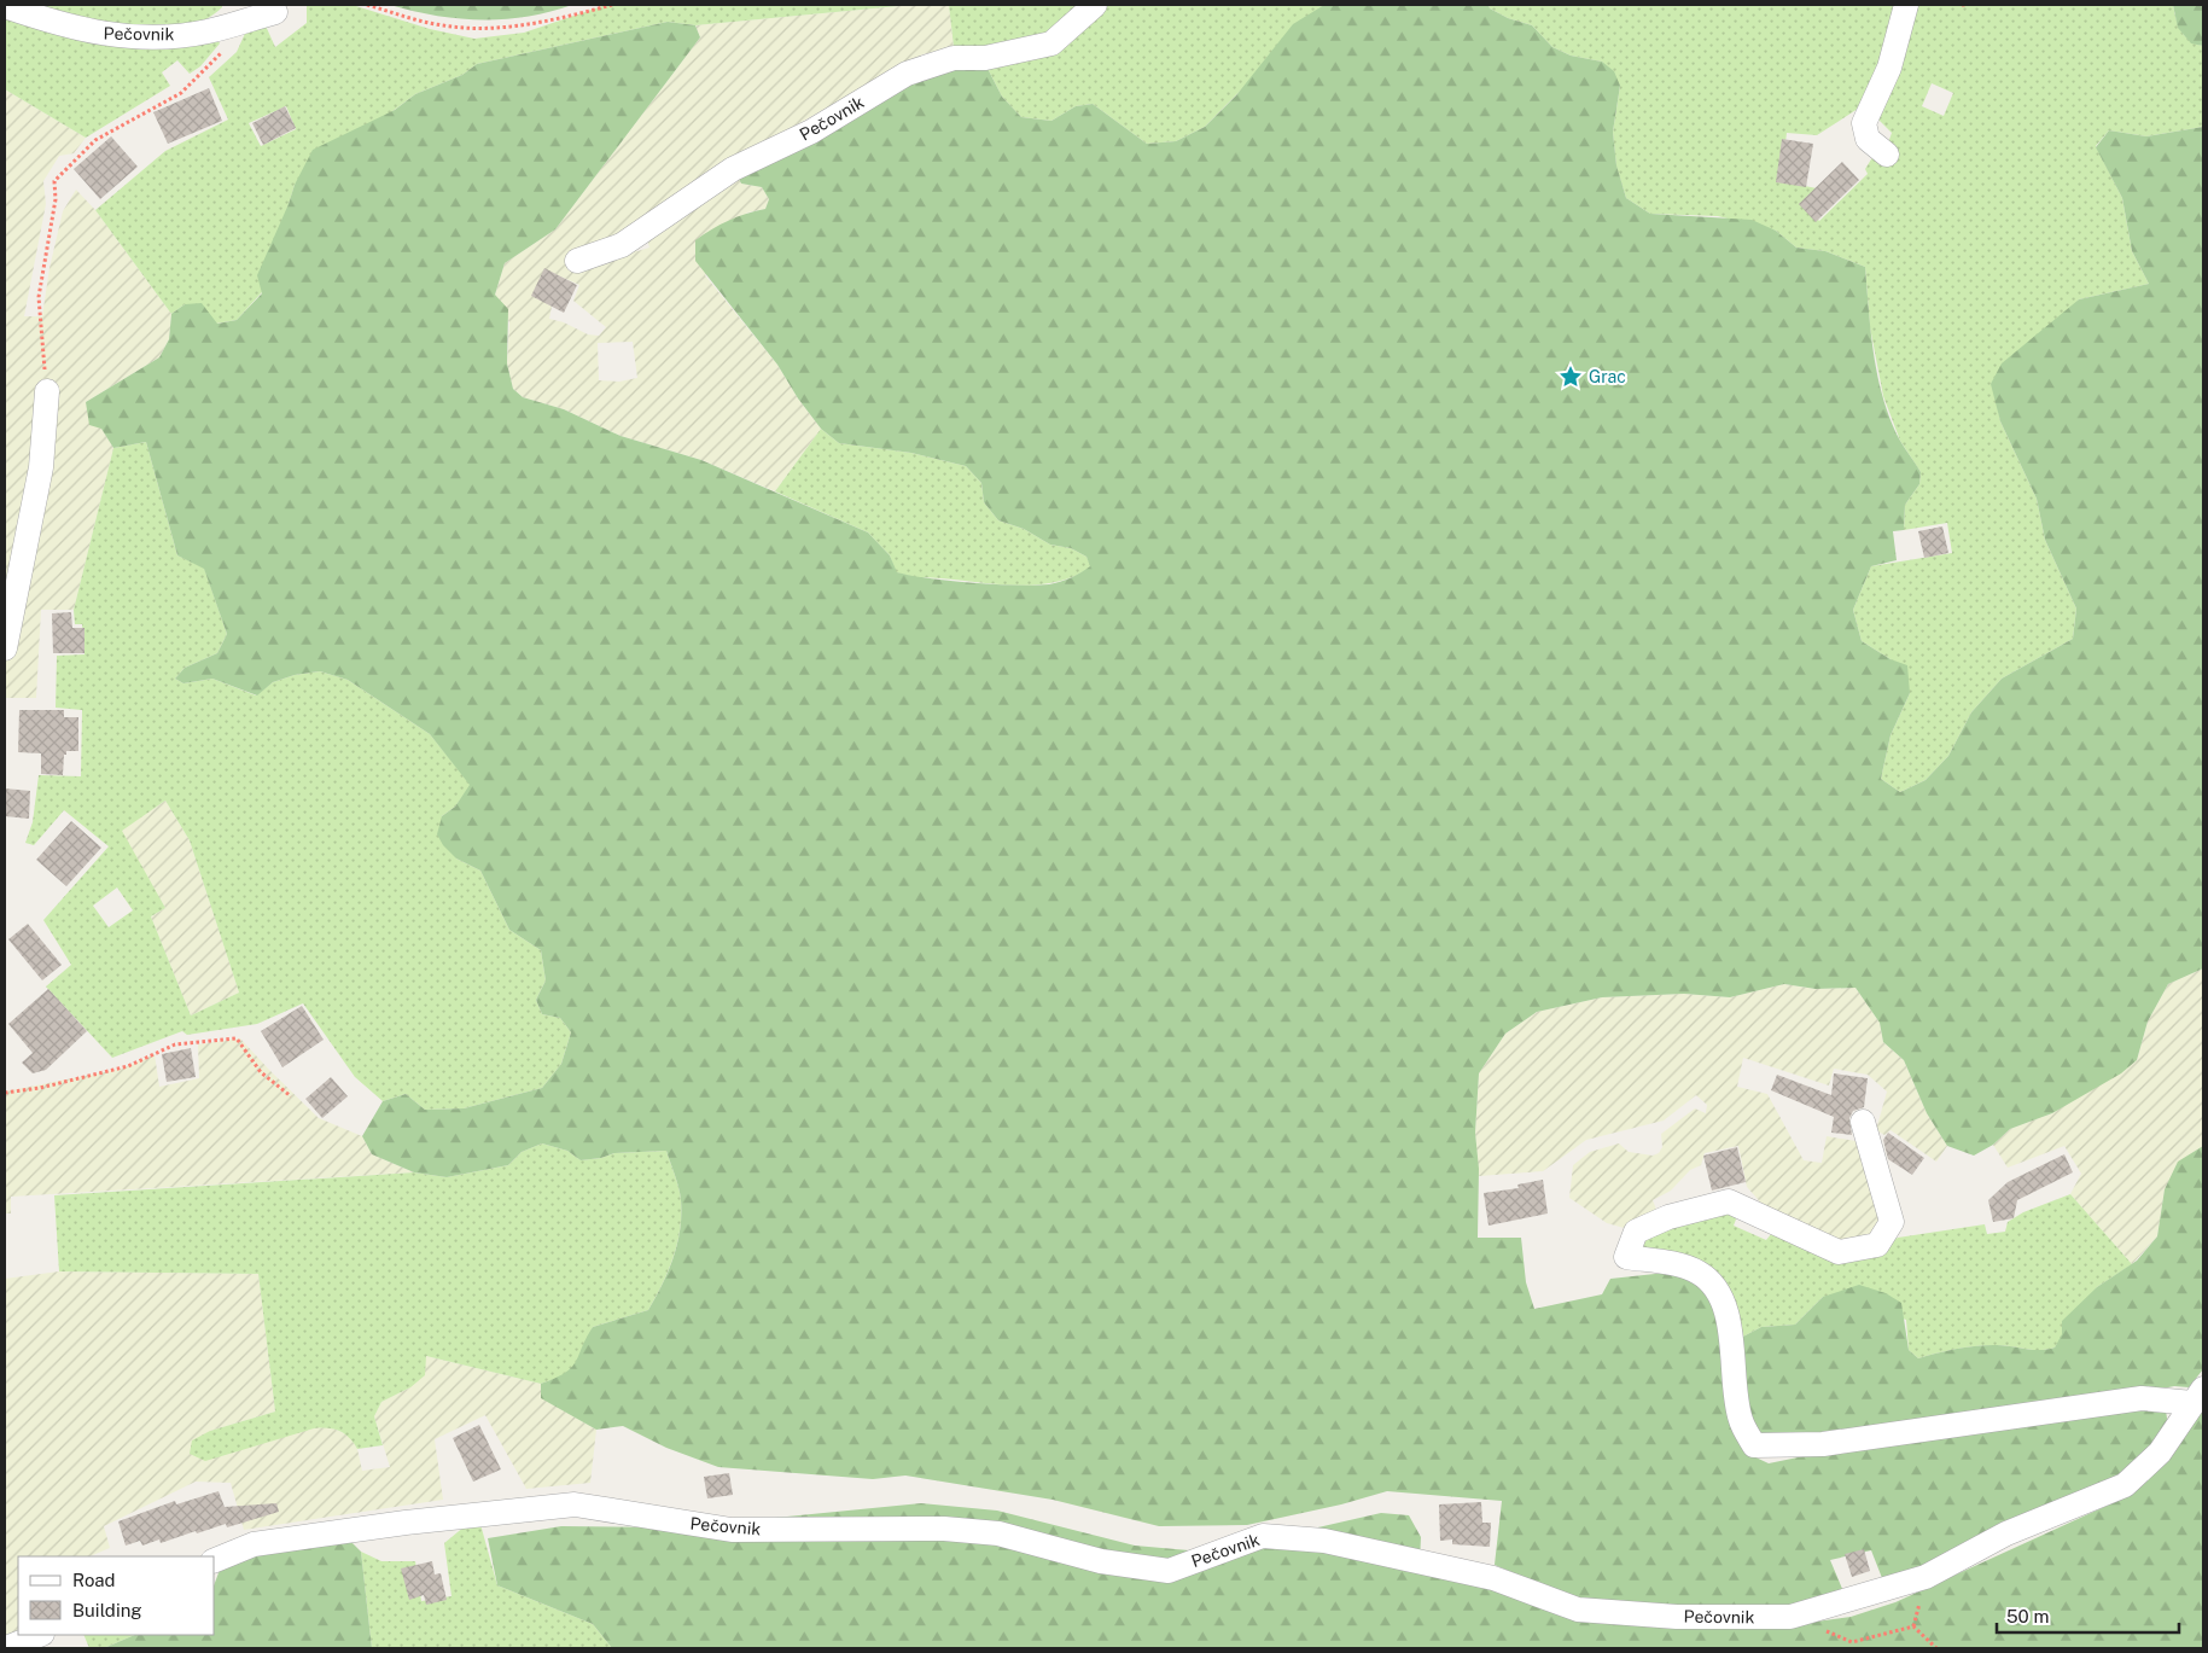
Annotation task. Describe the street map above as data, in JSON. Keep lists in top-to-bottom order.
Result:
{
  "streets": {
    "street": ["Pečovnik"]
  },
  "places": {
    "place": ["Grac"]
  },
  "legend": ["Road", "Building"],
  "scale_bar": "50 m"
}
